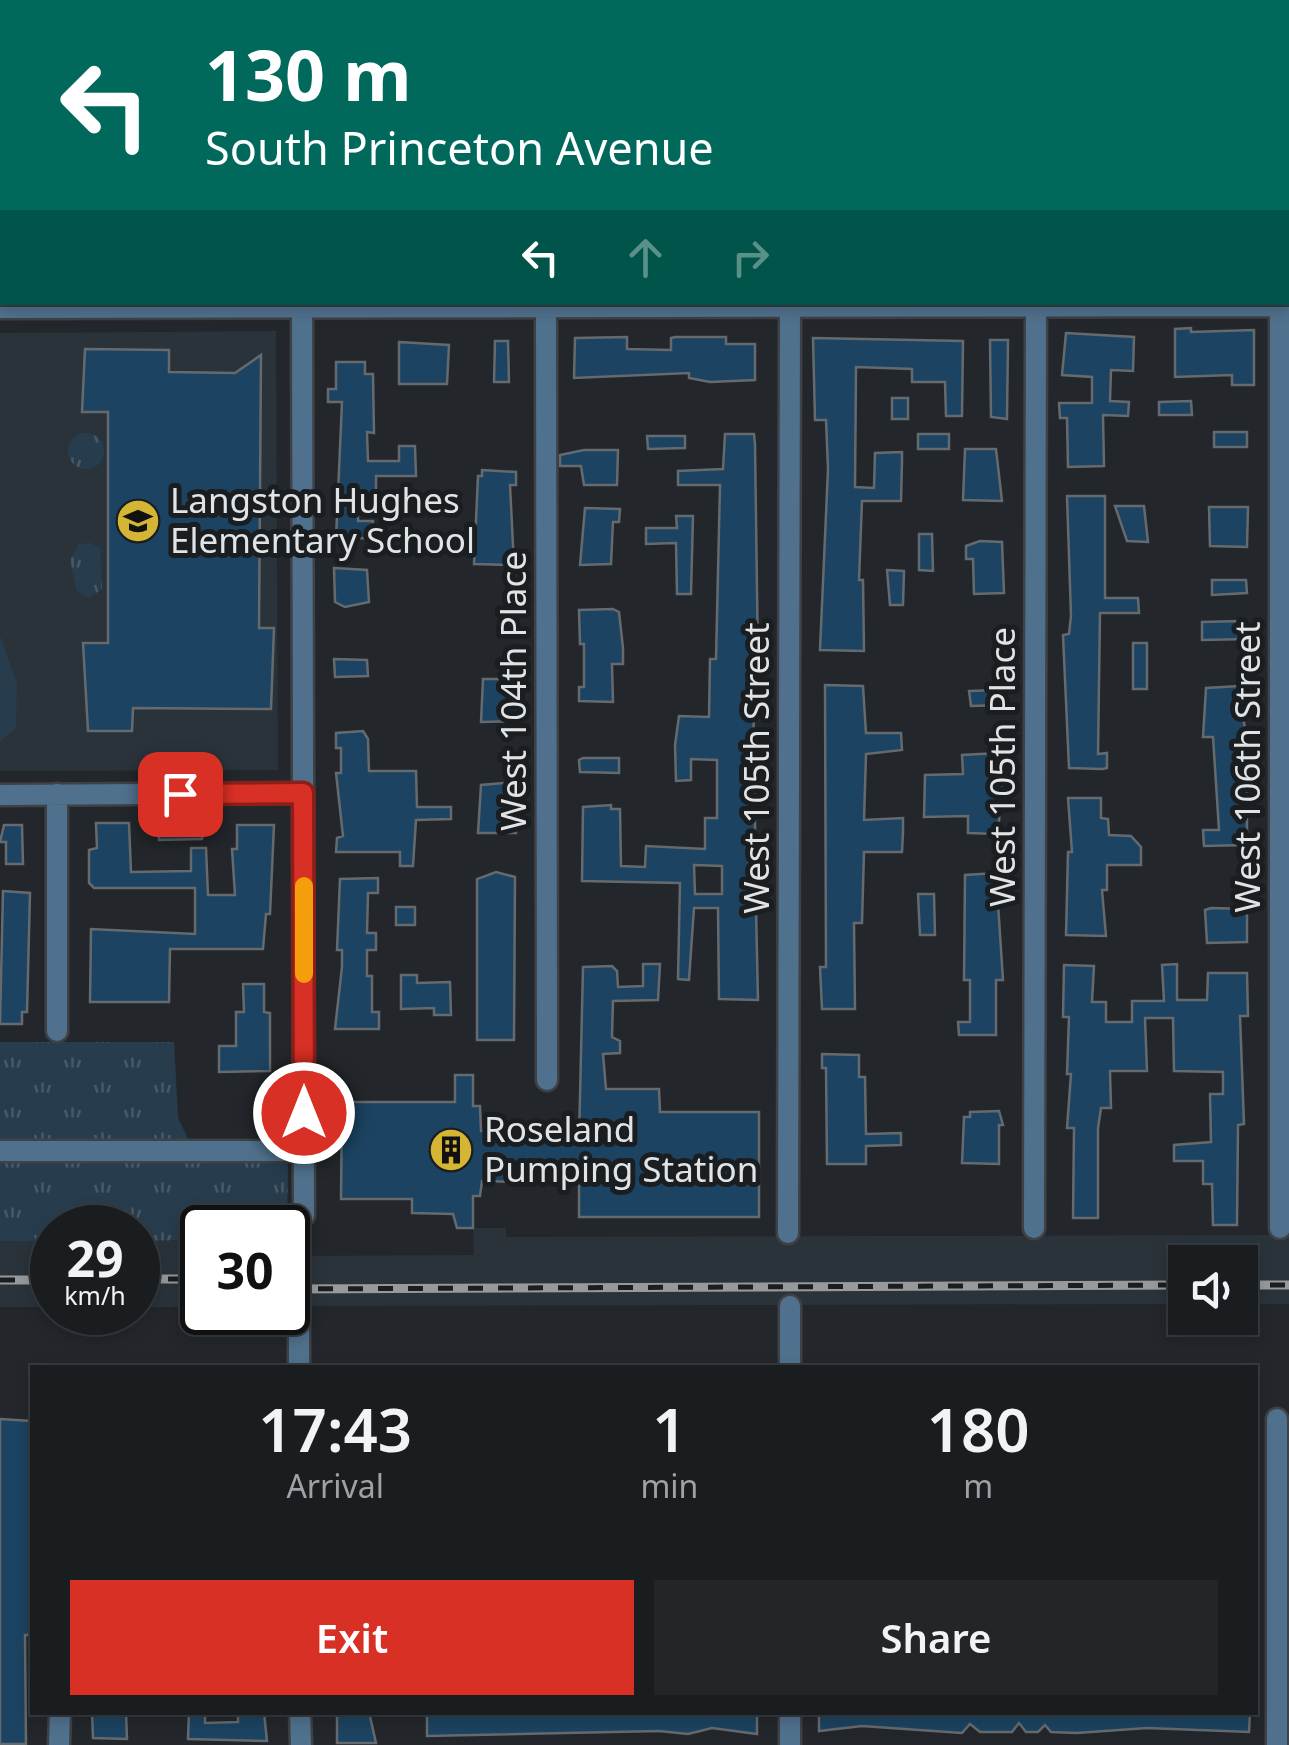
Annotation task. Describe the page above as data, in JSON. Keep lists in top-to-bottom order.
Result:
{
  "streets": {
    "street": [
      "West 104th Place",
      "West 105th Place",
      "West 106th Street",
      "West 105th Street"
    ]
  },
  "places": {
    "school or university": ["Langston Hughes Elementary School"],
    "building": ["Roseland Pumping Station"]
  },
  "page": {
    "turn": ["130 m", "South Princeton Avenue"],
    "speed": "29 km/h",
    "limit": "30",
    "eta": [
      "17:43",
      "Arrival",
      "1",
      "min",
      "180",
      "m"
    ],
    "buttons": ["Exit", "Share"]
  }
}
